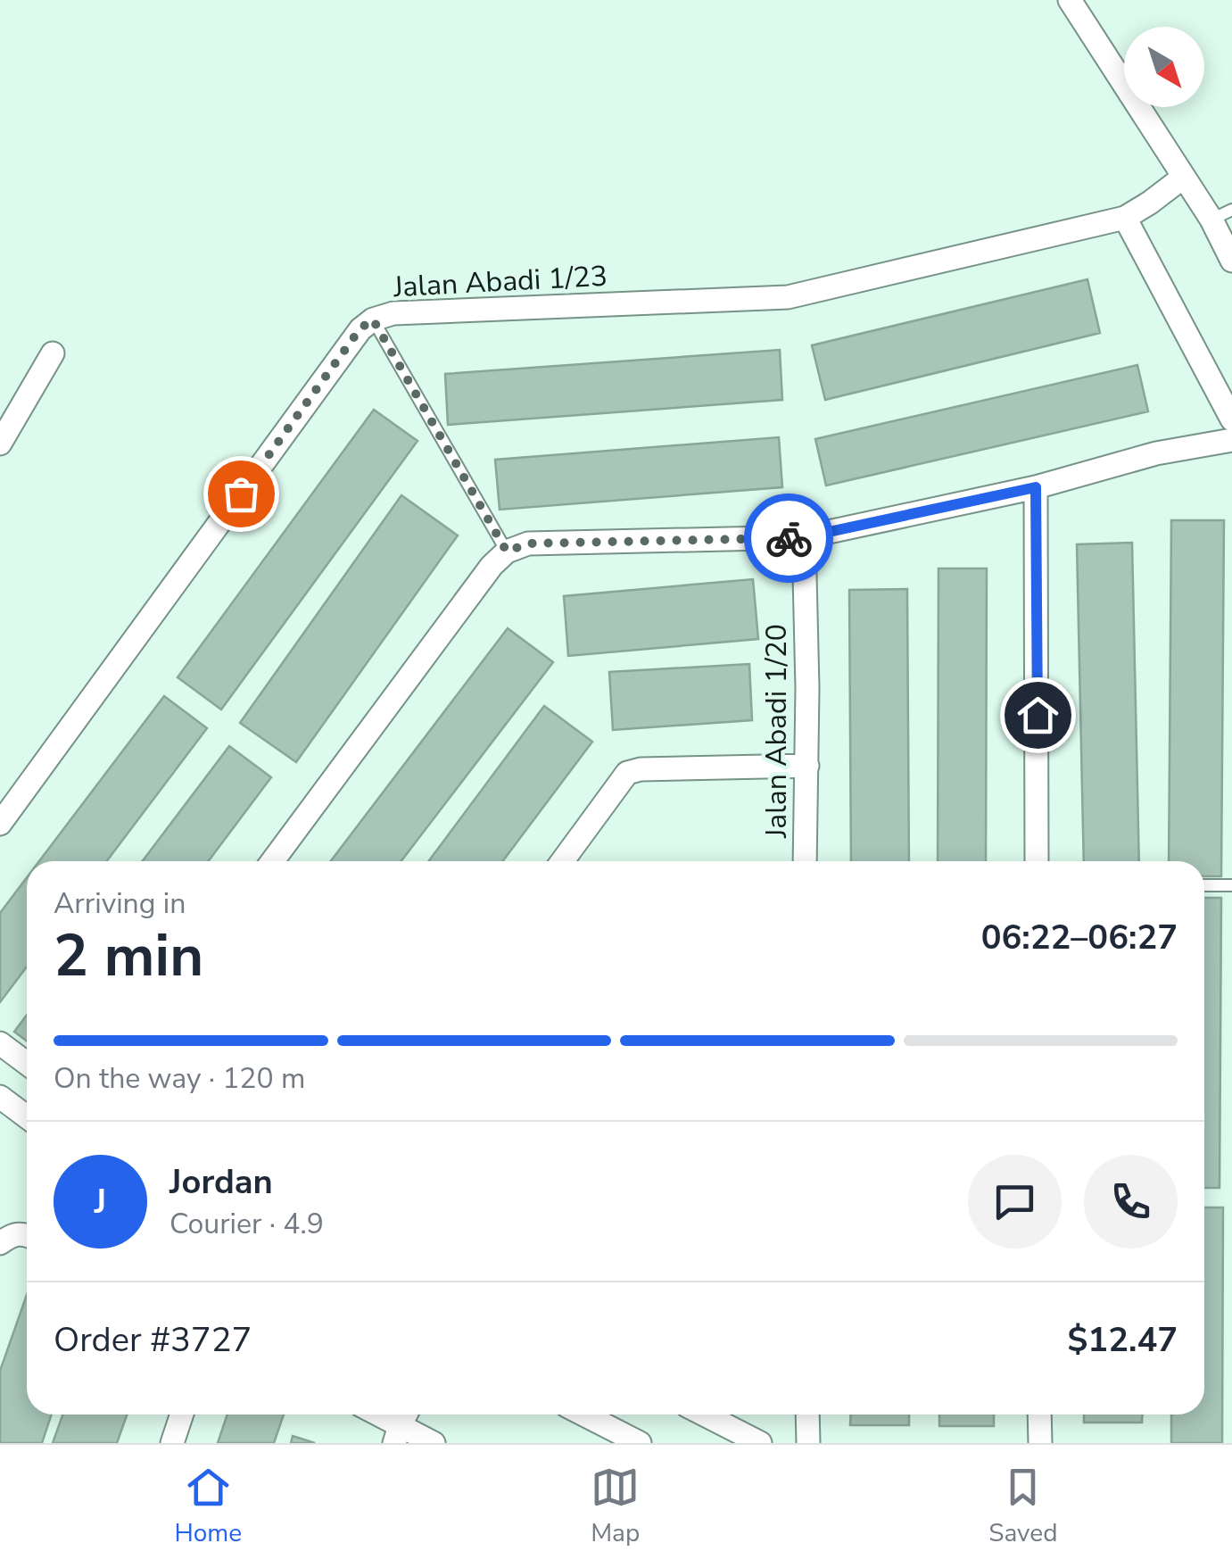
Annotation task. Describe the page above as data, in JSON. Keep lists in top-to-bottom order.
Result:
{
  "streets": {
    "street": ["Jalan Abadi 1/23", "Jalan Abadi 1/20"]
  },
  "north": "bottom right",
  "page": {
    "heading": ["2 min", "Arriving in", "06:22–06:27"],
    "panel": [
      "Jordan",
      "Courier · 4.9",
      "Order #3727",
      "$12.47"
    ],
    "bar": "On the way · 120 m",
    "round": "J",
    "tabs": ["Home", "Map", "Saved"]
  }
}
